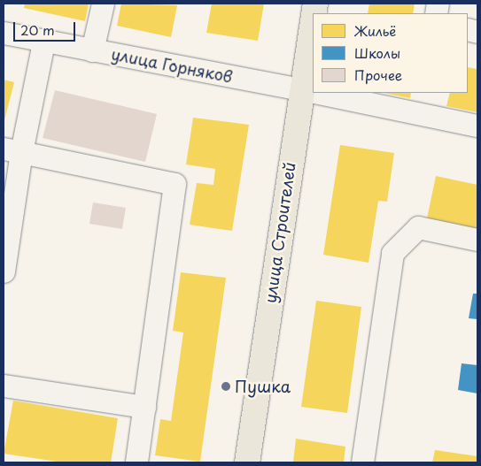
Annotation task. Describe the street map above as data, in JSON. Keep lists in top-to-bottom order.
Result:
{
  "streets": {
    "main road": ["улица Строителей"],
    "street": ["улица Горняков"]
  },
  "crossings": [
    ["улица Горняков", "улица Строителей"]
  ],
  "places": ["Пушка"],
  "legend": ["Жильё", "Школы", "Прочее"],
  "scale_bar": "20 m"
}
